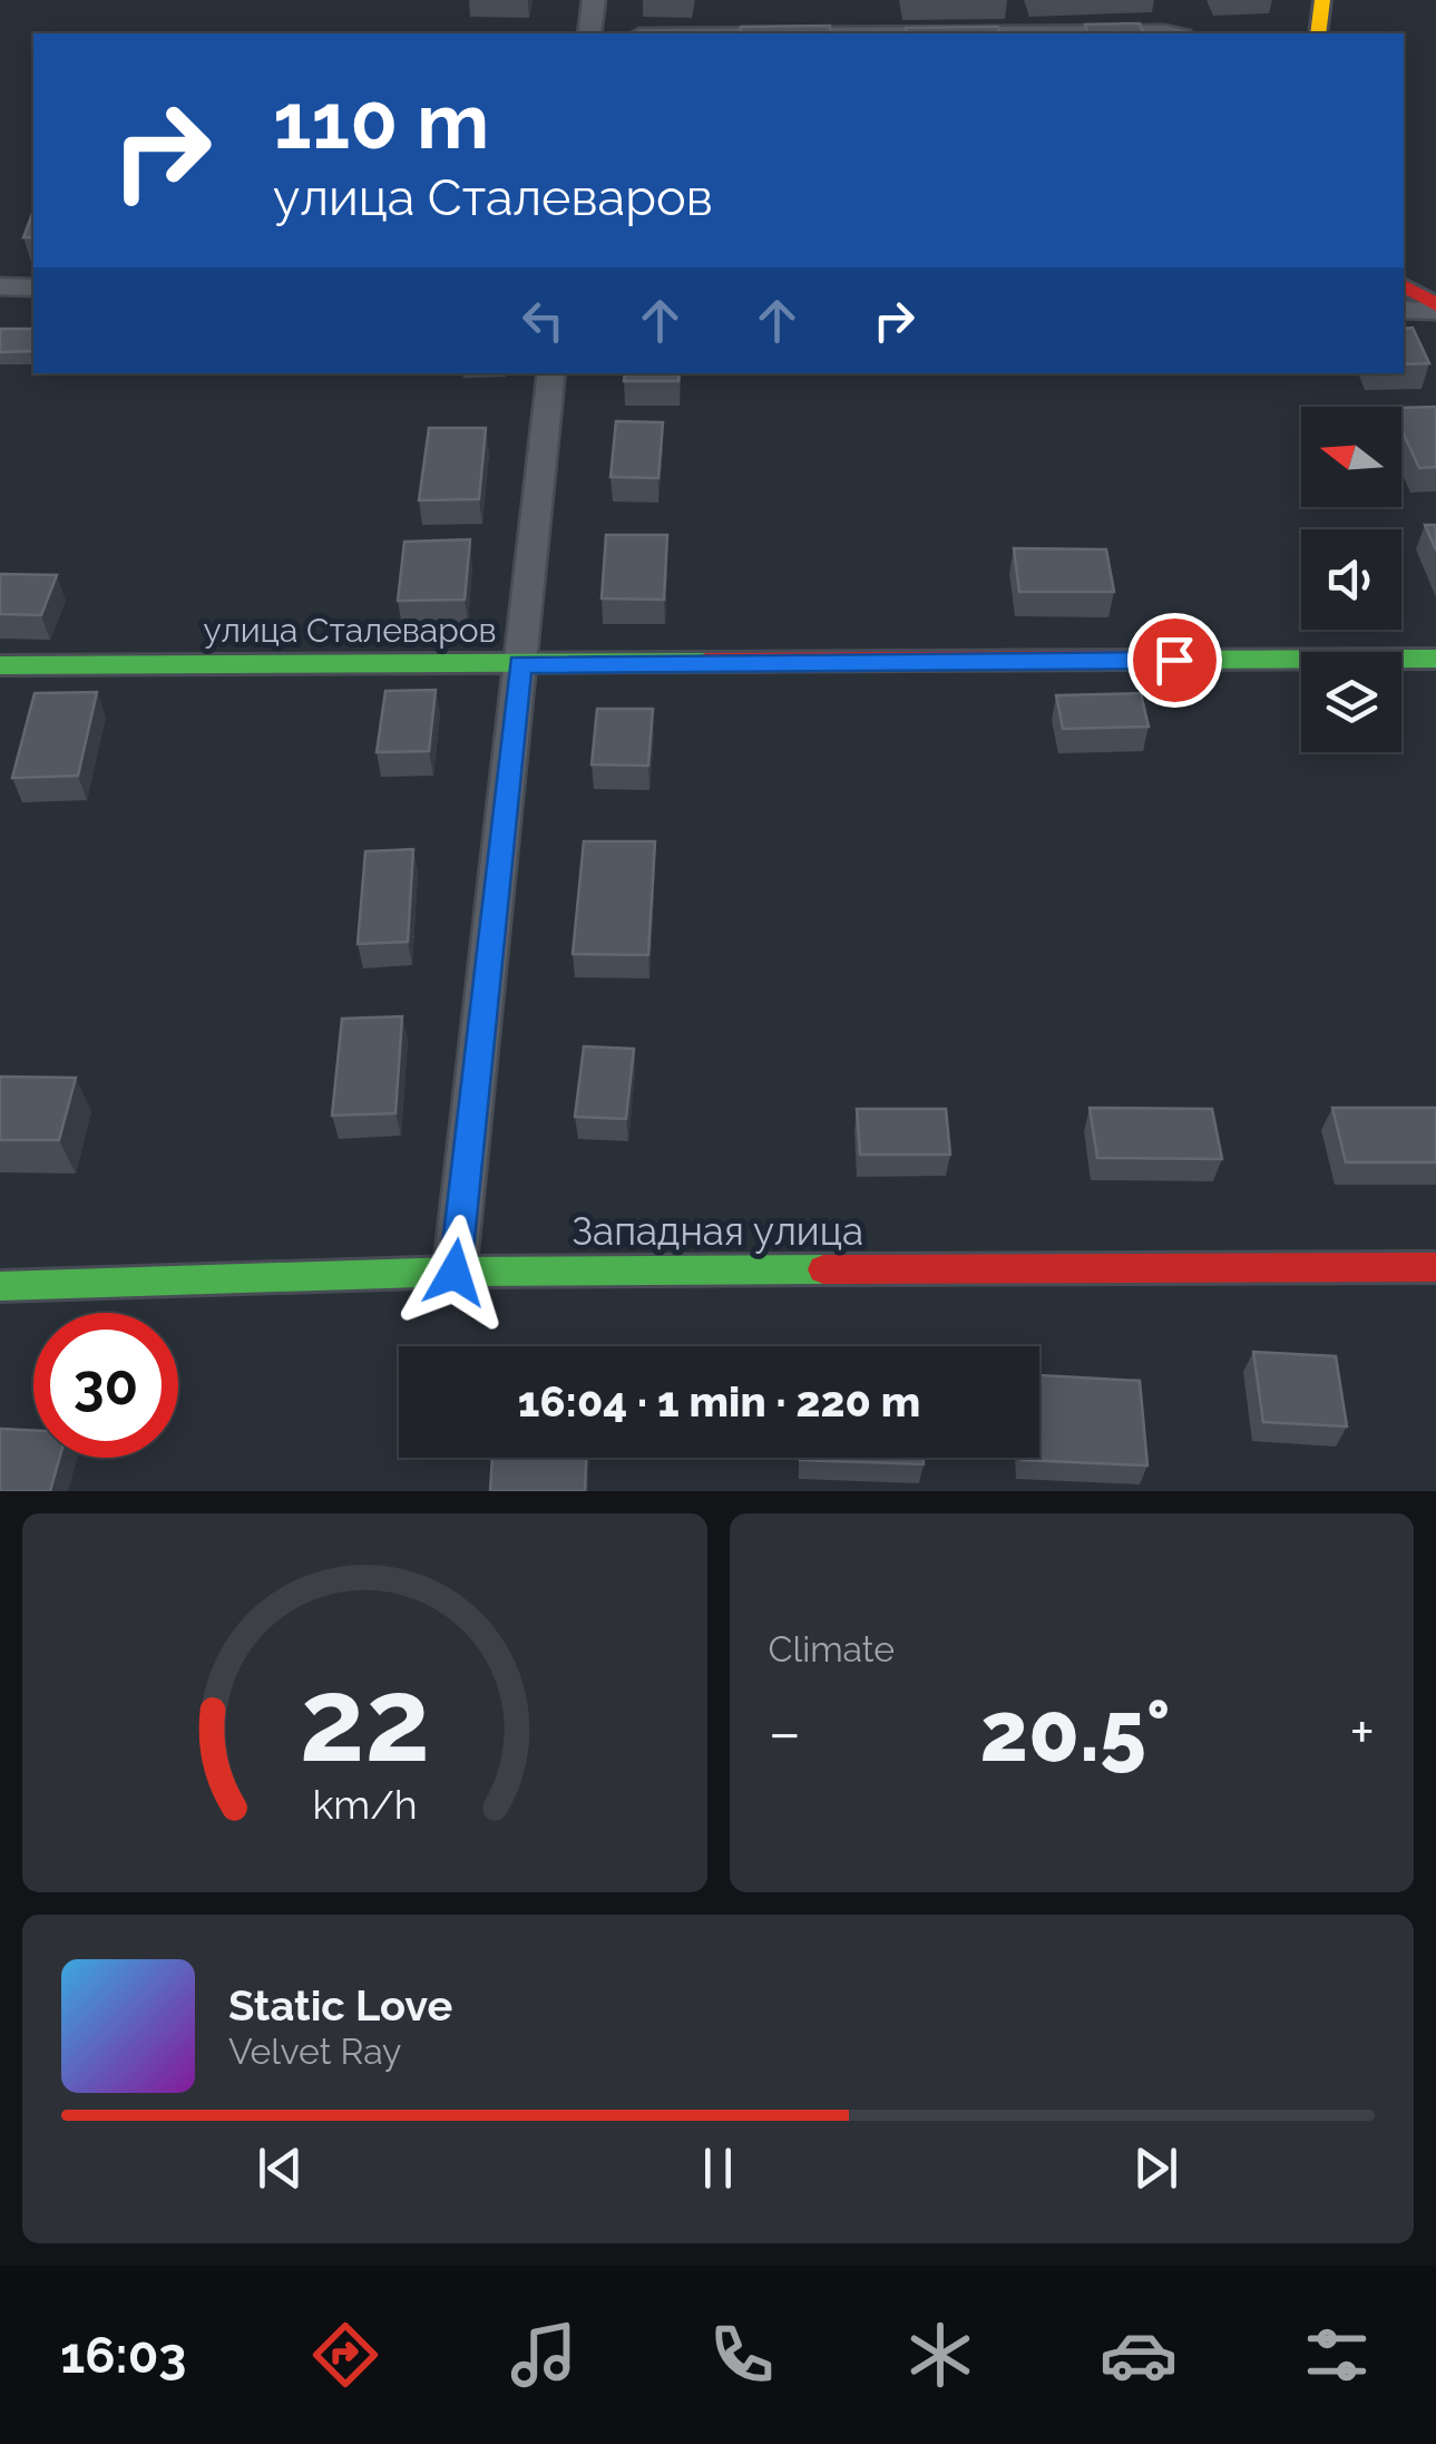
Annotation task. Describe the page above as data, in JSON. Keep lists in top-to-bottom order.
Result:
{
  "streets": {
    "street": ["улица Сталеваров", "Западная улица"]
  },
  "north": "left",
  "page": {
    "turn": ["110 m", "улица Сталеваров"],
    "limit": "30",
    "trip": "16:04 · 1 min · 220 m",
    "tile": "Climate",
    "heat": ["−", "20.5°", "+"],
    "song": ["Static Love", "Velvet Ray"],
    "tabs": "16:03",
    "gauge": ["22", "km/h"]
  }
}
